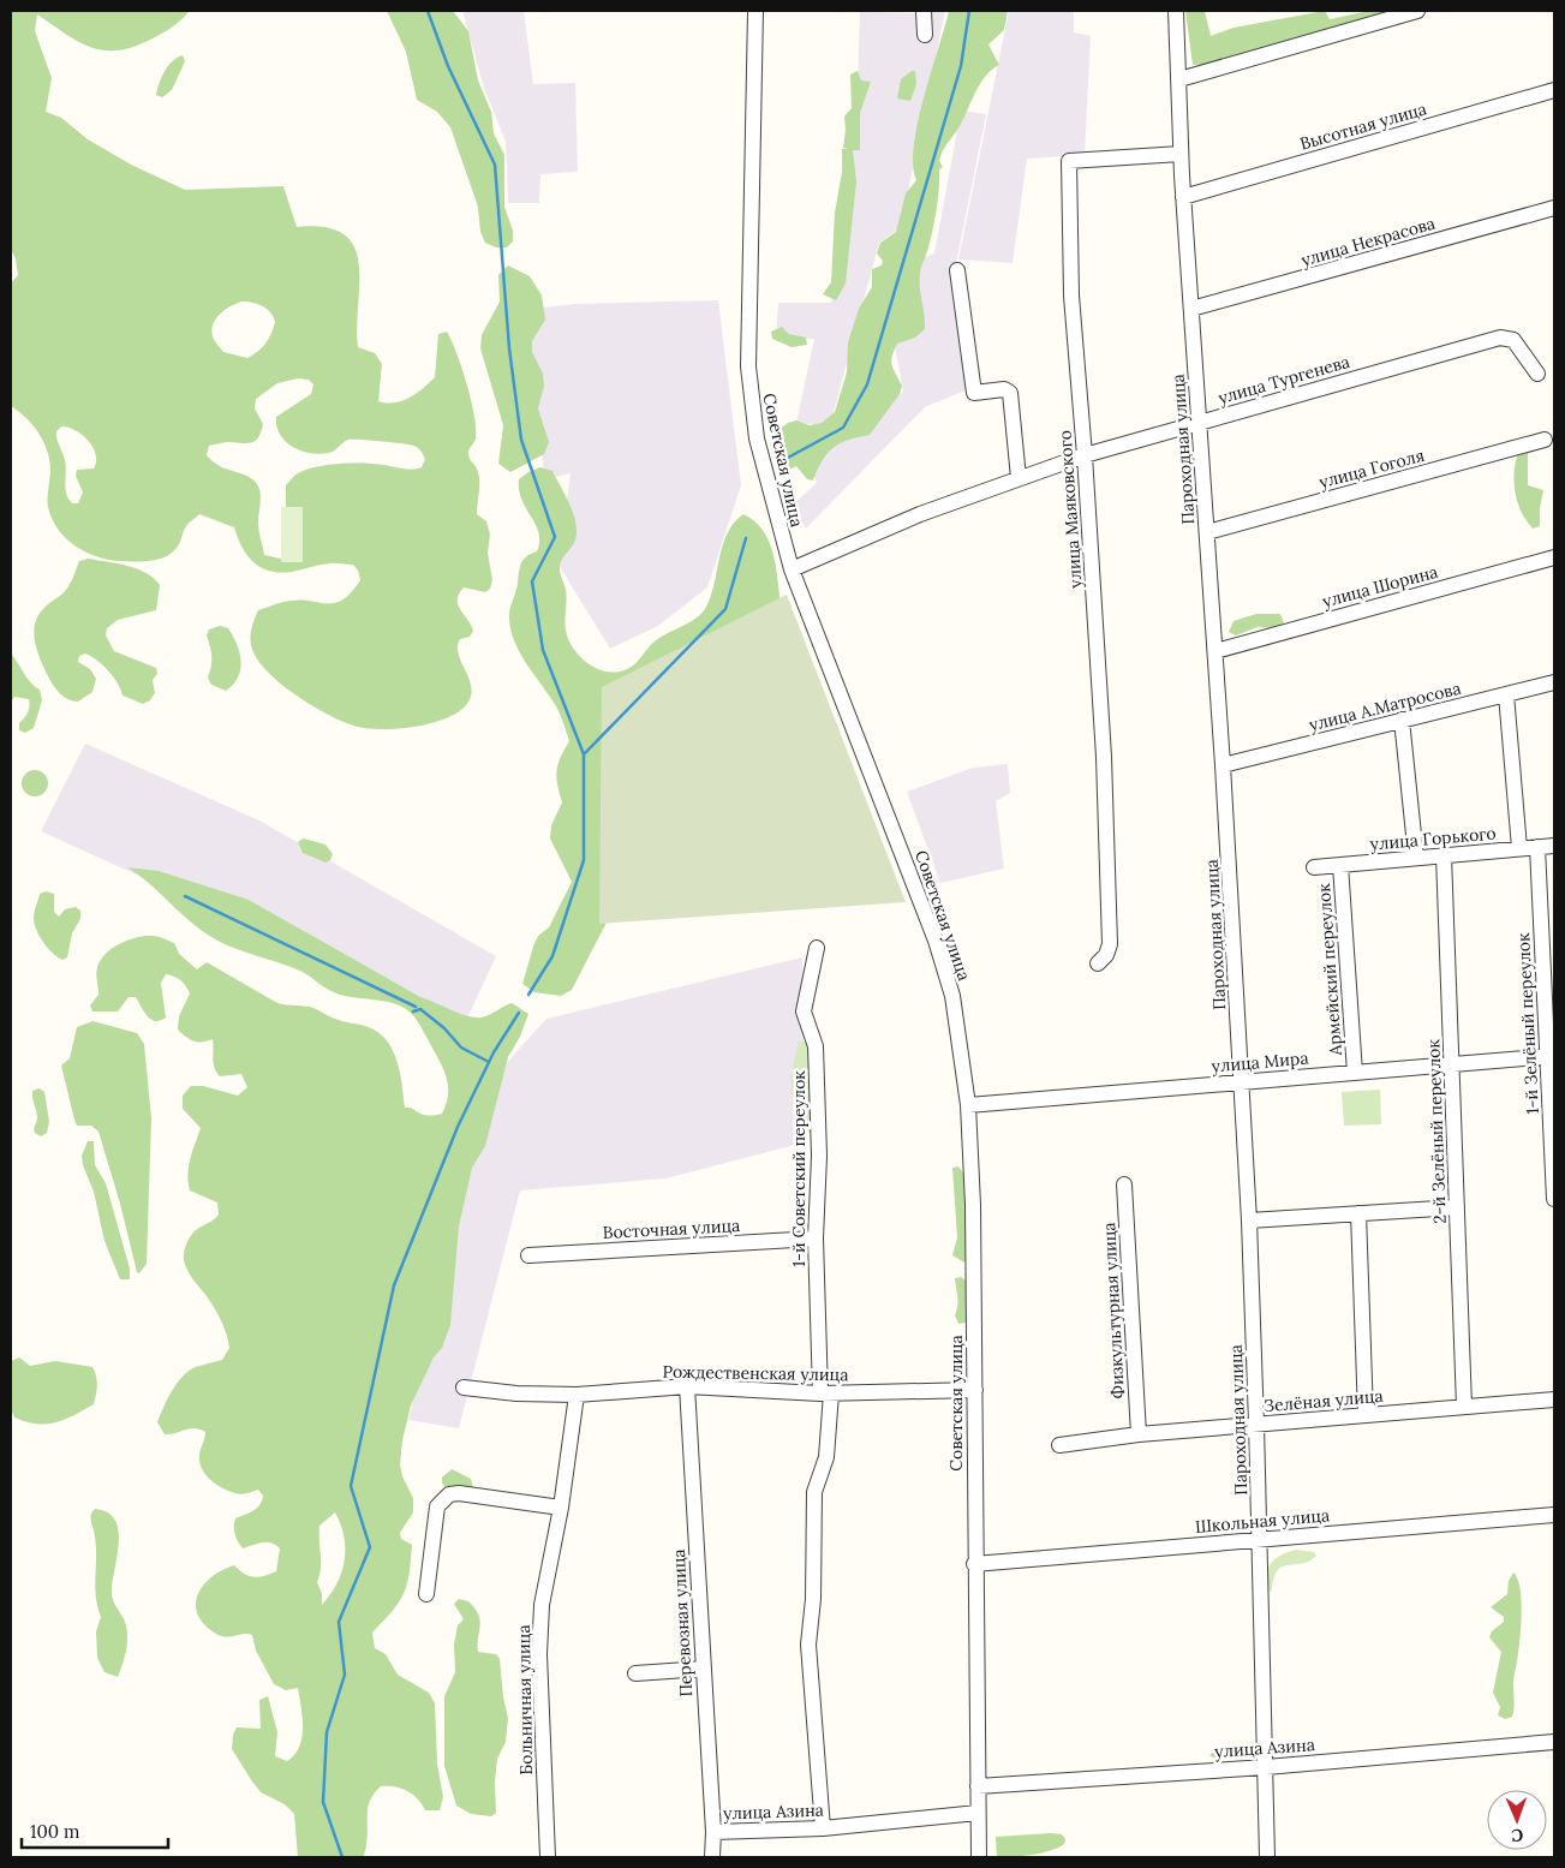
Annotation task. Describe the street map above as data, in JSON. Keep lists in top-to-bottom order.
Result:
{
  "streets": {
    "street": [
      "Высотная улица",
      "улица Некрасова",
      "улица Тургенева",
      "Пароходная улица",
      "Советская улица",
      "улица Гоголя",
      "улица Маяковского",
      "улица Шорина",
      "улица А.Матросова",
      "улица Горького",
      "Армейский переулок",
      "1-й Зелёный переулок",
      "улица Мира",
      "2-й Зелёный переулок",
      "1-й Советский переулок",
      "Восточная улица",
      "Физкультурная улица",
      "Рождественская улица",
      "Зелёная улица",
      "Школьная улица",
      "Перевозная улица",
      "Больничная улица",
      "улица Азина"
    ]
  },
  "crossings": [
    ["Высотная улица", "Пароходная улица"],
    ["улица Некрасова", "Пароходная улица"],
    ["улица Тургенева", "Пароходная улица"],
    ["улица Тургенева", "Советская улица"],
    ["улица Тургенева", "улица Маяковского"],
    ["Пароходная улица", "улица Гоголя"],
    ["Пароходная улица", "улица Маяковского"],
    ["Пароходная улица", "улица Шорина"],
    ["Пароходная улица", "улица А.Матросова"],
    ["Пароходная улица", "улица Мира"],
    ["Пароходная улица", "Зелёная улица"],
    ["Пароходная улица", "Школьная улица"],
    ["Пароходная улица", "улица Азина"],
    ["Советская улица", "улица Мира"],
    ["Советская улица", "Рождественская улица"],
    ["Советская улица", "Школьная улица"],
    ["Советская улица", "улица Азина"],
    ["улица Горького", "Армейский переулок"],
    ["улица Горького", "1-й Зелёный переулок"],
    ["улица Горького", "2-й Зелёный переулок"],
    ["Армейский переулок", "улица Мира"],
    ["1-й Зелёный переулок", "улица Мира"],
    ["улица Мира", "2-й Зелёный переулок"],
    ["2-й Зелёный переулок", "Зелёная улица"],
    ["1-й Советский переулок", "Восточная улица"],
    ["1-й Советский переулок", "Рождественская улица"],
    ["1-й Советский переулок", "улица Азина"],
    ["Физкультурная улица", "Зелёная улица"],
    ["Рождественская улица", "Перевозная улица"],
    ["Рождественская улица", "Больничная улица"],
    ["Перевозная улица", "улица Азина"]
  ],
  "scale_bar": "100 m",
  "north": "bottom"
}
